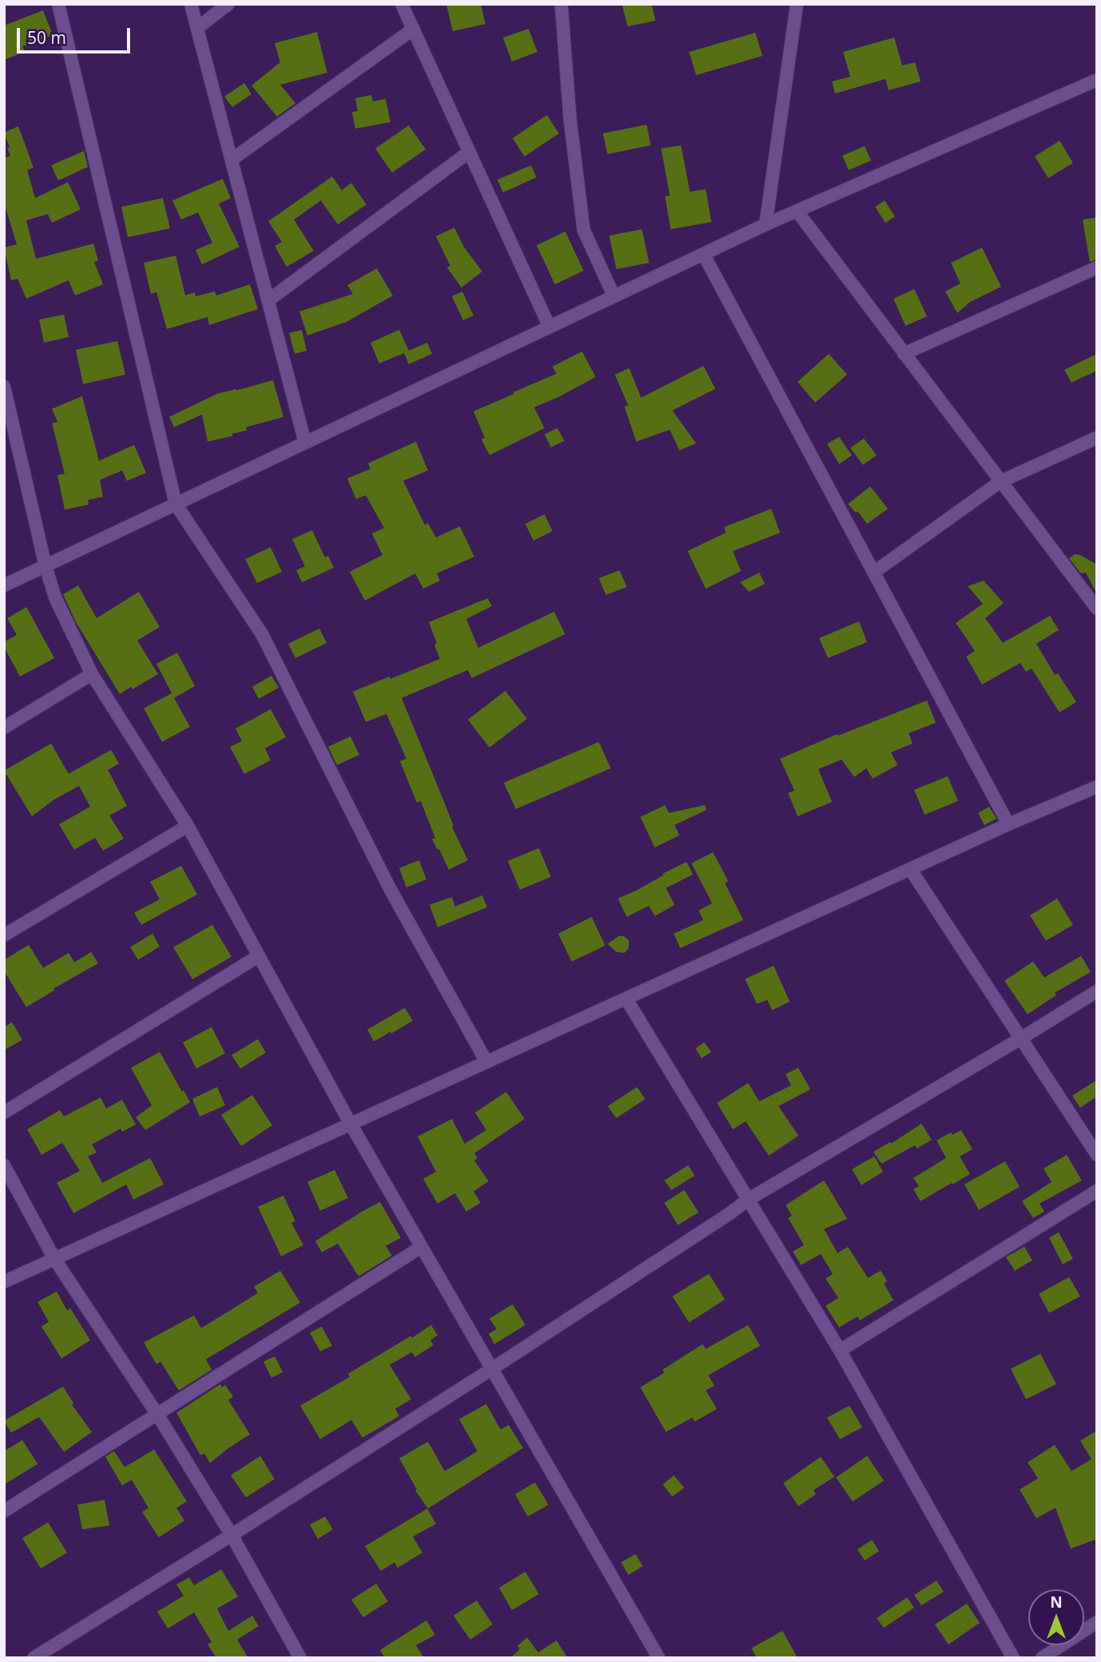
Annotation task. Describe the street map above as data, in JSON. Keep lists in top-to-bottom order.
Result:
{
  "scale_bar": "50 m",
  "north": "top"
}
